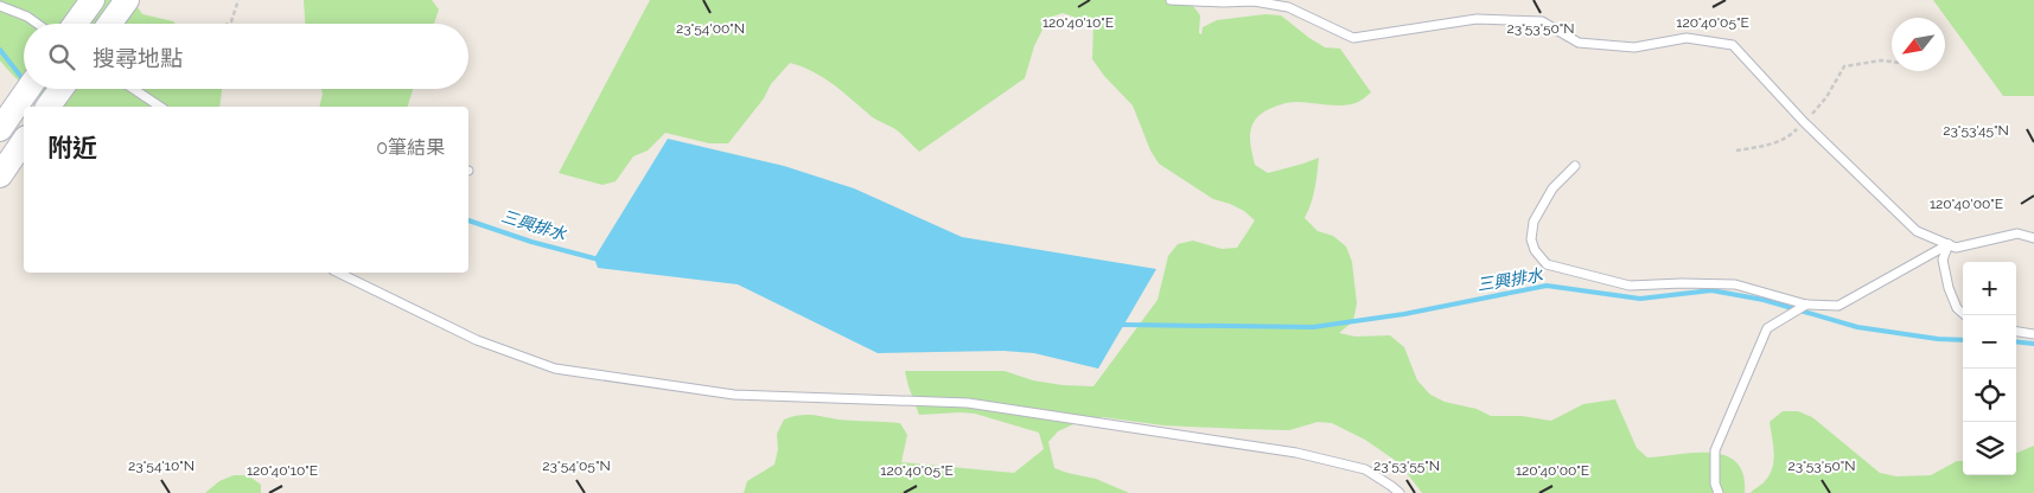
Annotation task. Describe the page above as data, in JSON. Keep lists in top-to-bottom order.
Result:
{
  "water": ["三興排水"],
  "north": "bottom left",
  "page": {
    "search": "搜尋地點",
    "heading": ["附近", "0筆結果"],
    "map_buttons": ["+", "−"]
  },
  "coordinates": [
    "120°40'10\"E",
    "120°40'05\"E",
    "23°53'50\"N",
    "23°54'00\"N",
    "23°53'45\"N",
    "120°40'00\"E",
    "23°54'10\"N",
    "23°54'05\"N",
    "23°53'55\"N"
  ]
}
